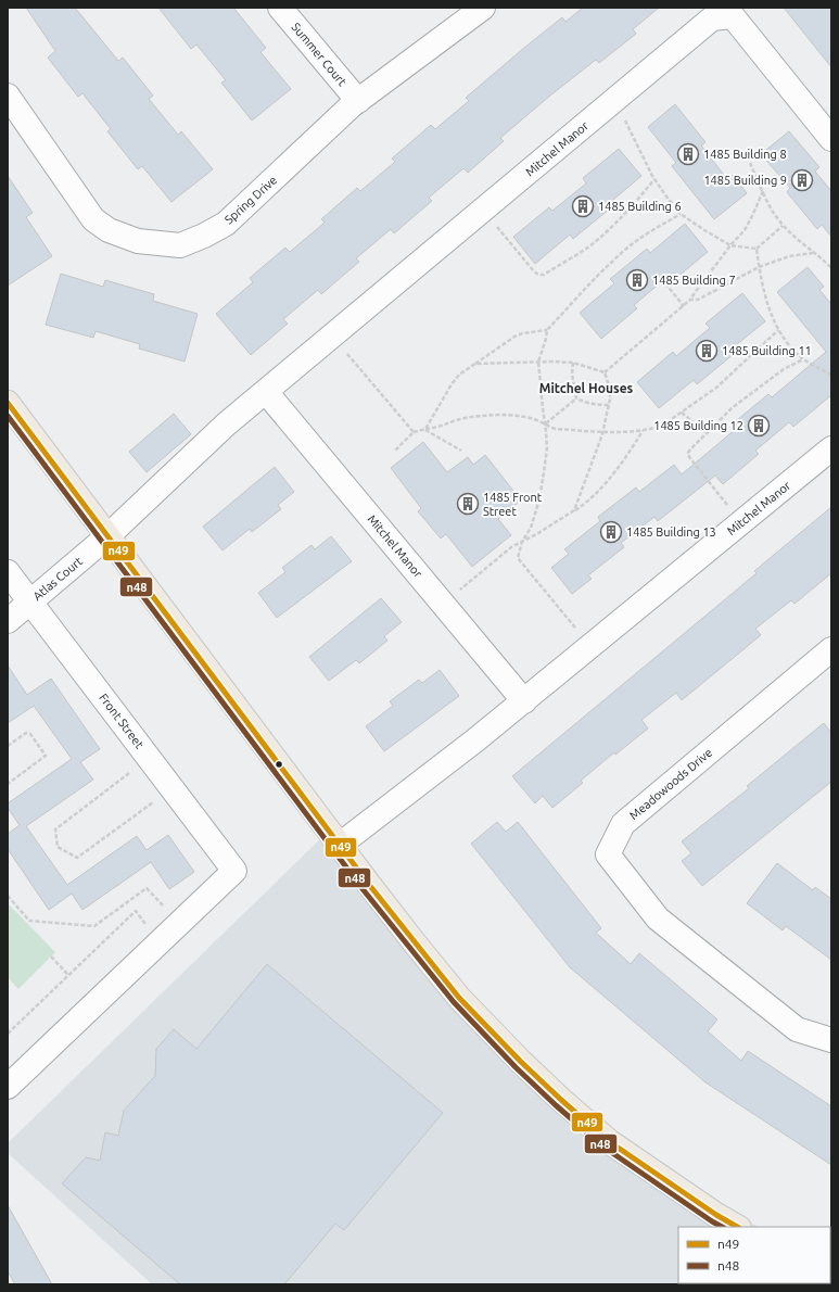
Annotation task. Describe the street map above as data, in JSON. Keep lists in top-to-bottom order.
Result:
{
  "streets": {
    "street": [
      "Summer Court",
      "Mitchel Manor",
      "Spring Drive",
      "Atlas Court",
      "Front Street",
      "Meadowoods Drive"
    ]
  },
  "crossings": [
    ["Summer Court", "Spring Drive"],
    ["Mitchel Manor", "Atlas Court"],
    ["Atlas Court", "Front Street"]
  ],
  "districts": ["Mitchel Houses"],
  "places": {
    "building": [
      "1485 Building 8",
      "1485 Building 9",
      "1485 Building 6",
      "1485 Building 7",
      "1485 Building 11",
      "1485 Building 12",
      "1485 Front Street",
      "1485 Building 13"
    ]
  },
  "lines": ["transit line n49", "transit line n48"],
  "legend": ["n49", "n48"]
}
